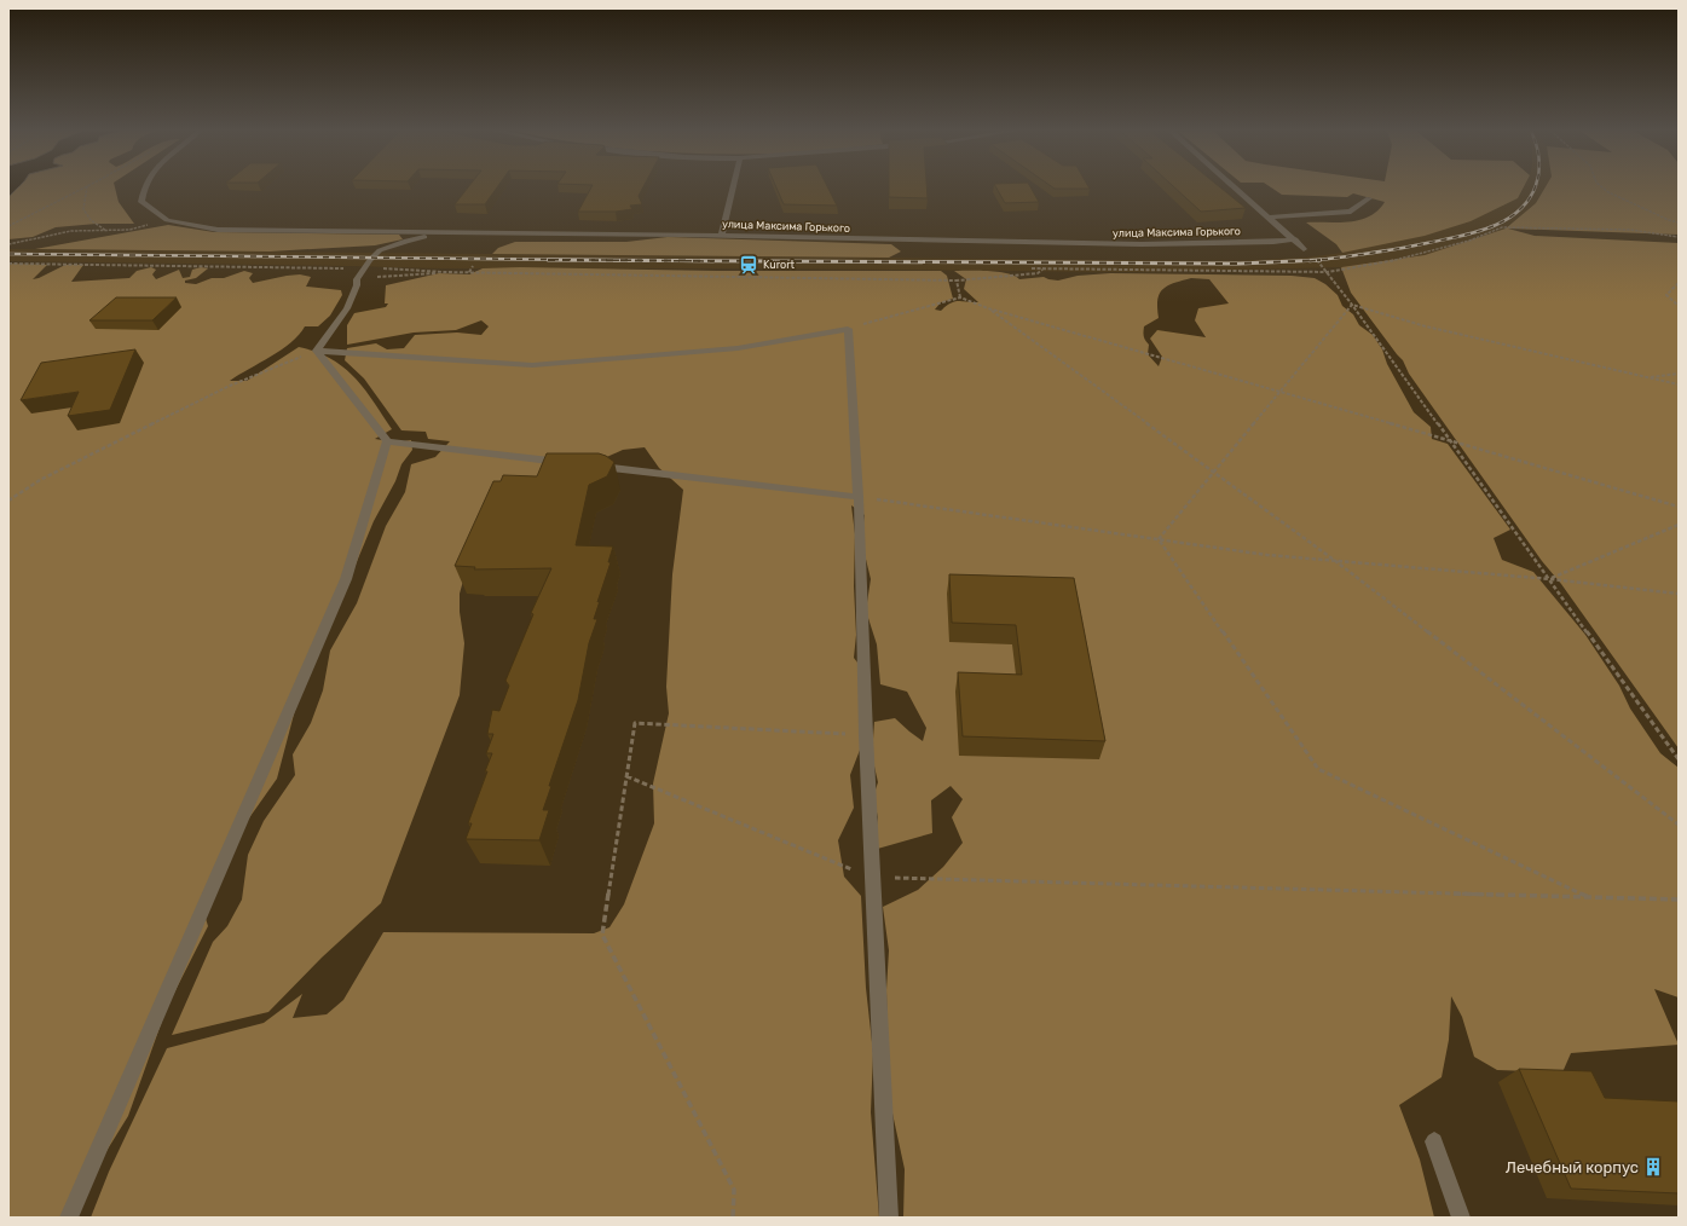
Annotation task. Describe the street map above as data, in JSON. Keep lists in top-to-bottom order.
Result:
{
  "streets": {
    "street": ["улица Максима Горького"]
  },
  "places": {
    "station": ["Kurort"],
    "building": ["Лечебный корпус"]
  }
}
